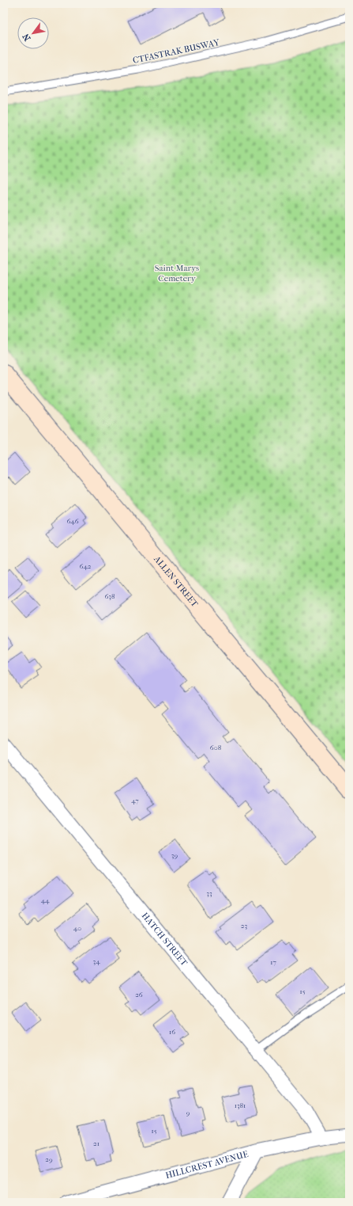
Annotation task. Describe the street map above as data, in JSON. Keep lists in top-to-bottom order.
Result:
{
  "streets": {
    "main road": ["ALLEN STREET"],
    "street": ["HATCH STREET", "HILLCREST AVENUE"],
    "lane": ["CTFASTRAK BUSWAY"]
  },
  "crossings": [
    ["HATCH STREET", "HILLCREST AVENUE"]
  ],
  "parks": ["Saint Marys Cemetery"],
  "house_numbers": [
    "646",
    "642",
    "638",
    "608",
    "47",
    "39",
    "33",
    "44",
    "23",
    "40",
    "34",
    "17",
    "15",
    "26",
    "16",
    "1381",
    "9",
    "15",
    "21",
    "29"
  ],
  "north": "bottom left"
}
